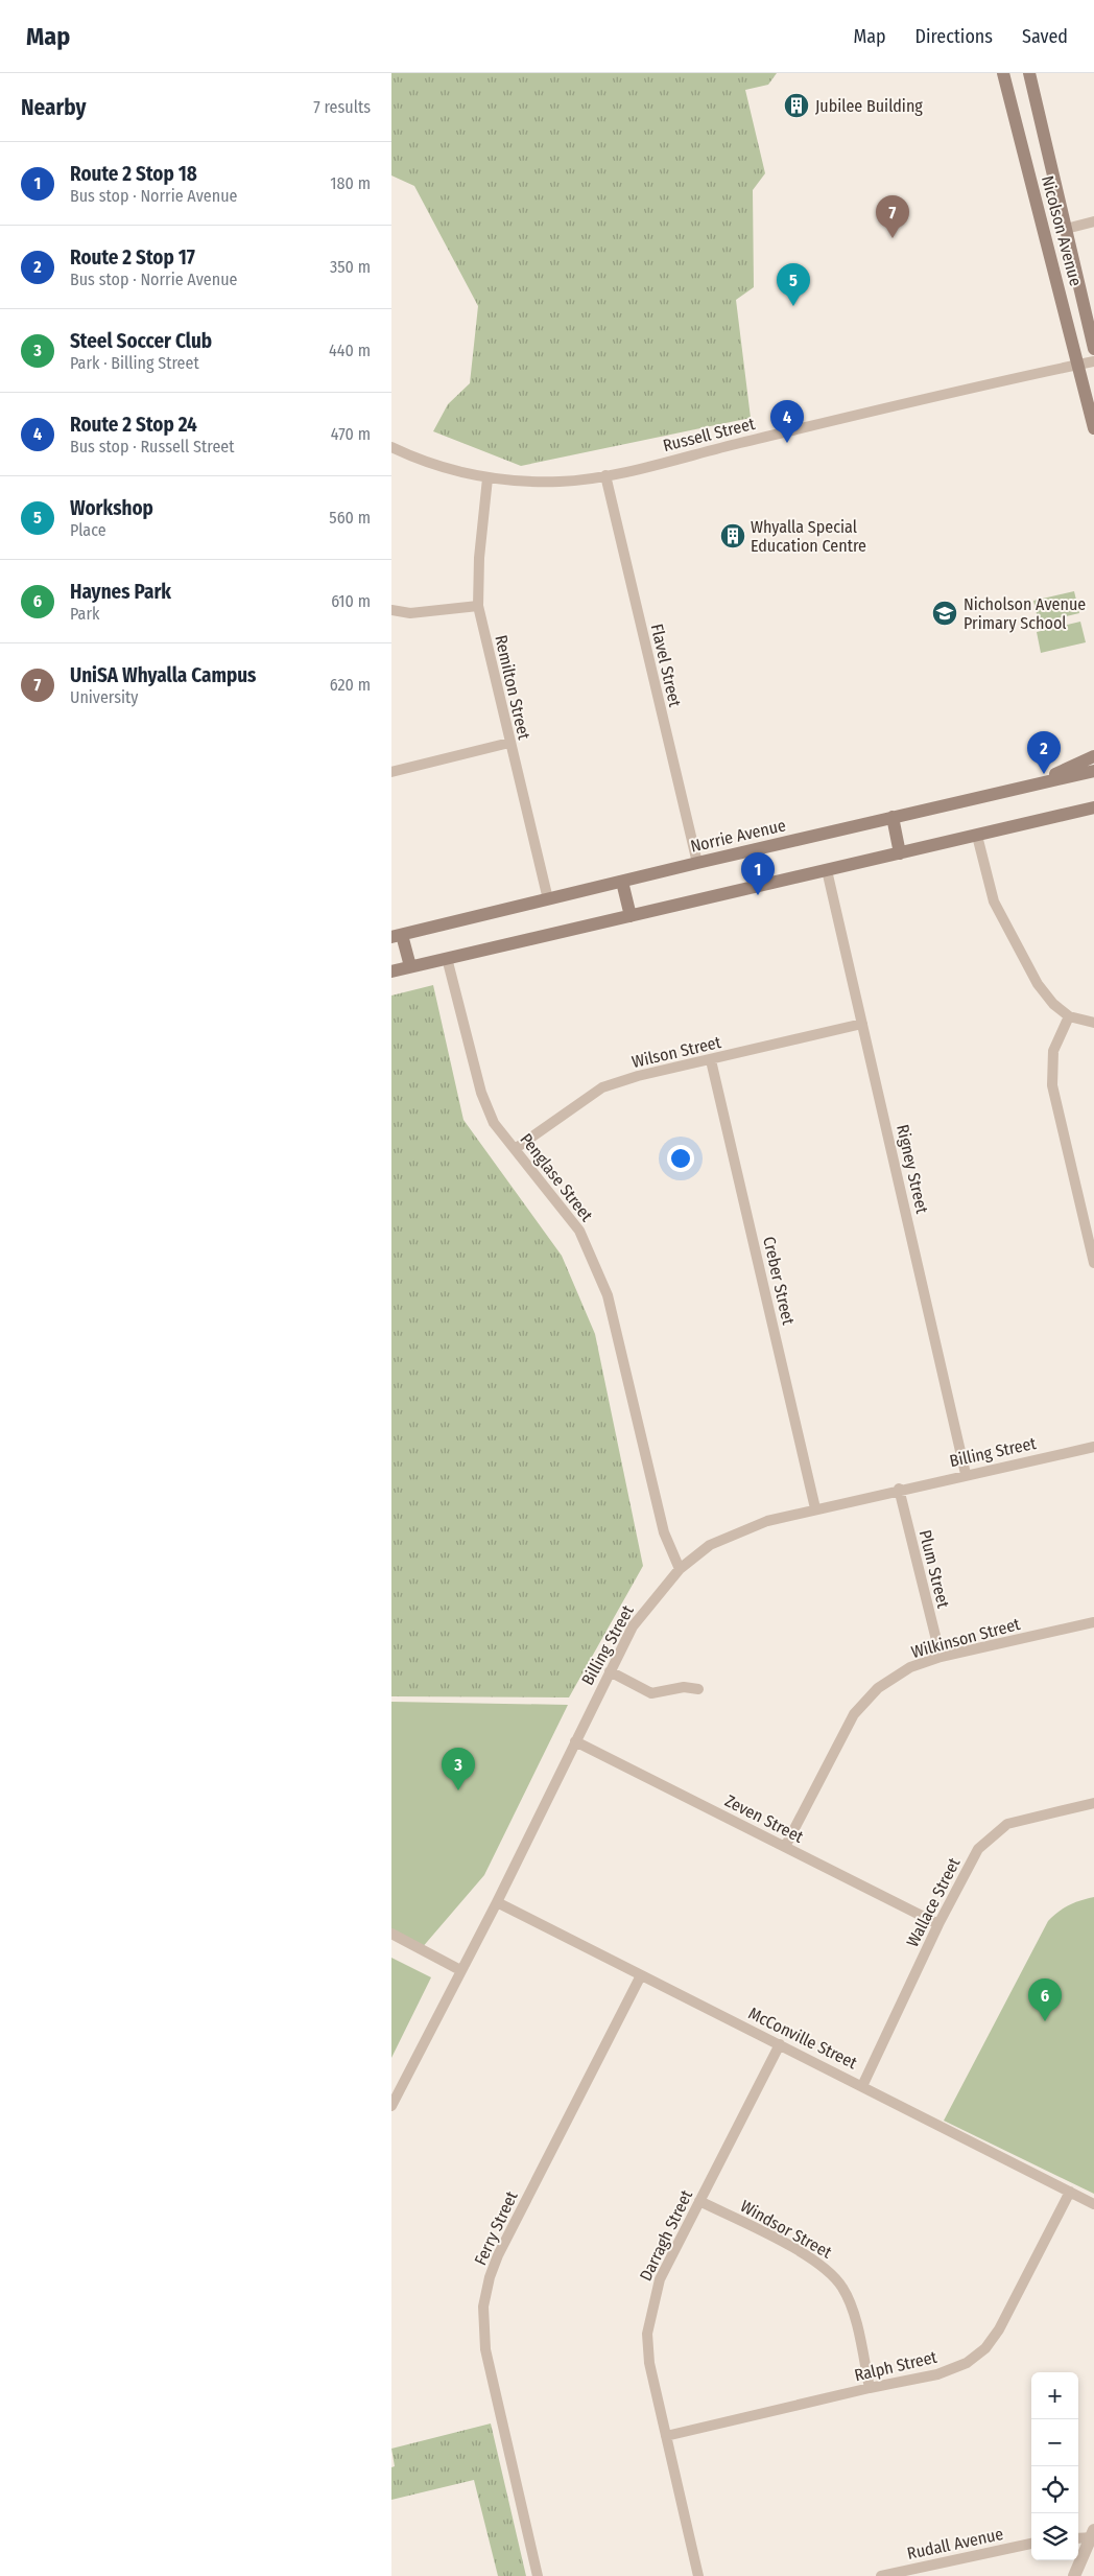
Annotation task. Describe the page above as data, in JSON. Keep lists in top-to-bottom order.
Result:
{
  "streets": {
    "main road": ["Nicolson Avenue", "Norrie Avenue"],
    "street": [
      "Russell Street",
      "Flavel Street",
      "Remilton Street",
      "Wilson Street",
      "Rigney Street",
      "Penglase Street",
      "Creber Street",
      "Billing Street",
      "Plum Street",
      "Wilkinson Street",
      "Zeven Street",
      "Wallace Street",
      "McConville Street",
      "Ferry Street",
      "Windsor Street",
      "Darragh Street",
      "Ralph Street",
      "Rudall Avenue"
    ]
  },
  "crossings": [
    ["Nicolson Avenue", "Russell Street"],
    ["Russell Street", "Flavel Street"],
    ["Russell Street", "Remilton Street"],
    ["Flavel Street", "Norrie Avenue"],
    ["Remilton Street", "Norrie Avenue"],
    ["Wilson Street", "Rigney Street"],
    ["Wilson Street", "Penglase Street"],
    ["Wilson Street", "Creber Street"],
    ["Rigney Street", "Billing Street"],
    ["Penglase Street", "Billing Street"],
    ["Creber Street", "Billing Street"],
    ["Billing Street", "Plum Street"],
    ["Billing Street", "Zeven Street"],
    ["Billing Street", "McConville Street"],
    ["Plum Street", "Wilkinson Street"],
    ["Wilkinson Street", "Zeven Street"],
    ["Zeven Street", "Wallace Street"],
    ["Wallace Street", "McConville Street"],
    ["McConville Street", "Ferry Street"],
    ["McConville Street", "Darragh Street"],
    ["McConville Street", "Ralph Street"],
    ["Windsor Street", "Darragh Street"],
    ["Windsor Street", "Ralph Street"],
    ["Darragh Street", "Ralph Street"]
  ],
  "places": {
    "building": ["Jubilee Building", "Whyalla Special Education Centre"],
    "school or university": ["Nicholson Avenue Primary School"]
  },
  "page": {
    "header": "Map",
    "nav": ["Map", "Directions", "Saved"],
    "heading": ["Nearby", "7 results"],
    "list": [
      {
        "mark": "1",
        "name": "Route 2 Stop 18",
        "note": "Bus stop · Norrie Avenue",
        "value": "180 m"
      },
      {
        "mark": "2",
        "name": "Route 2 Stop 17",
        "note": "Bus stop · Norrie Avenue",
        "value": "350 m"
      },
      {
        "mark": "3",
        "name": "Steel Soccer Club",
        "note": "Park · Billing Street",
        "value": "440 m"
      },
      {
        "mark": "4",
        "name": "Route 2 Stop 24",
        "note": "Bus stop · Russell Street",
        "value": "470 m"
      },
      {
        "mark": "5",
        "name": "Workshop",
        "note": "Place",
        "value": "560 m"
      },
      {
        "mark": "6",
        "name": "Haynes Park",
        "note": "Park",
        "value": "610 m"
      },
      {
        "mark": "7",
        "name": "UniSA Whyalla Campus",
        "note": "University",
        "value": "620 m"
      }
    ],
    "pins": [
      "7",
      "5",
      "4",
      "2",
      "1",
      "3",
      "6"
    ],
    "map_buttons": ["+", "−"]
  }
}
